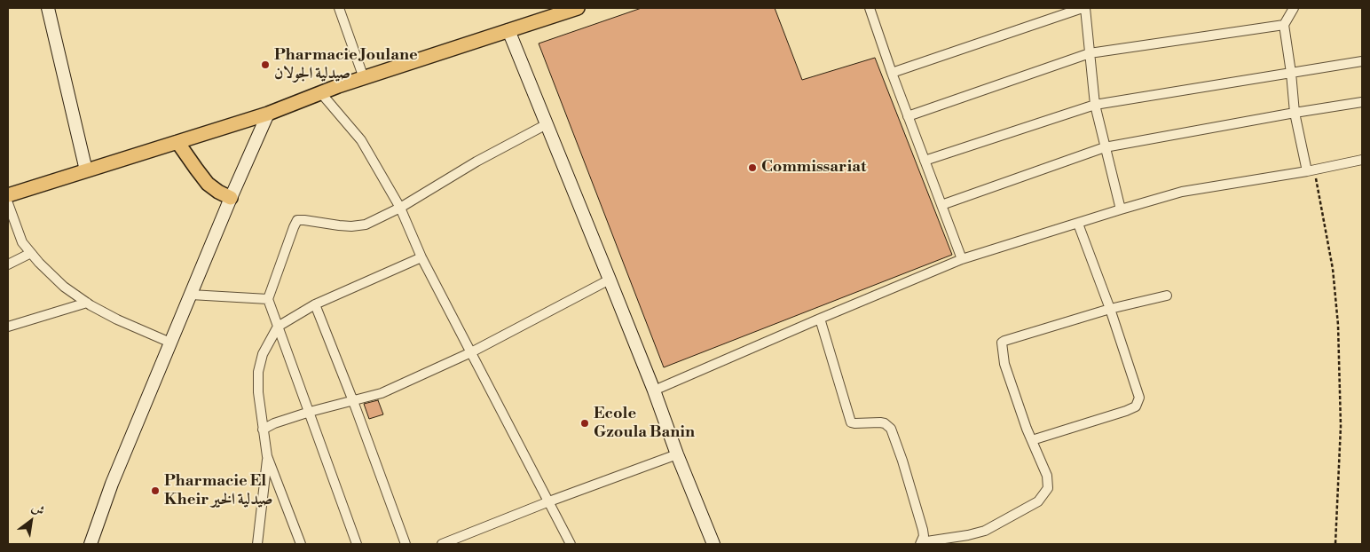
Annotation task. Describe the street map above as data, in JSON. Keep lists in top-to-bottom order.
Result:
{
  "places": [
    "Pharmacie Joulane صيدلية الجولان",
    "Commissariat",
    "Ecole Gzoula Banin",
    "Pharmacie El Kheir صيدلية الخير"
  ],
  "north": "top right"
}
